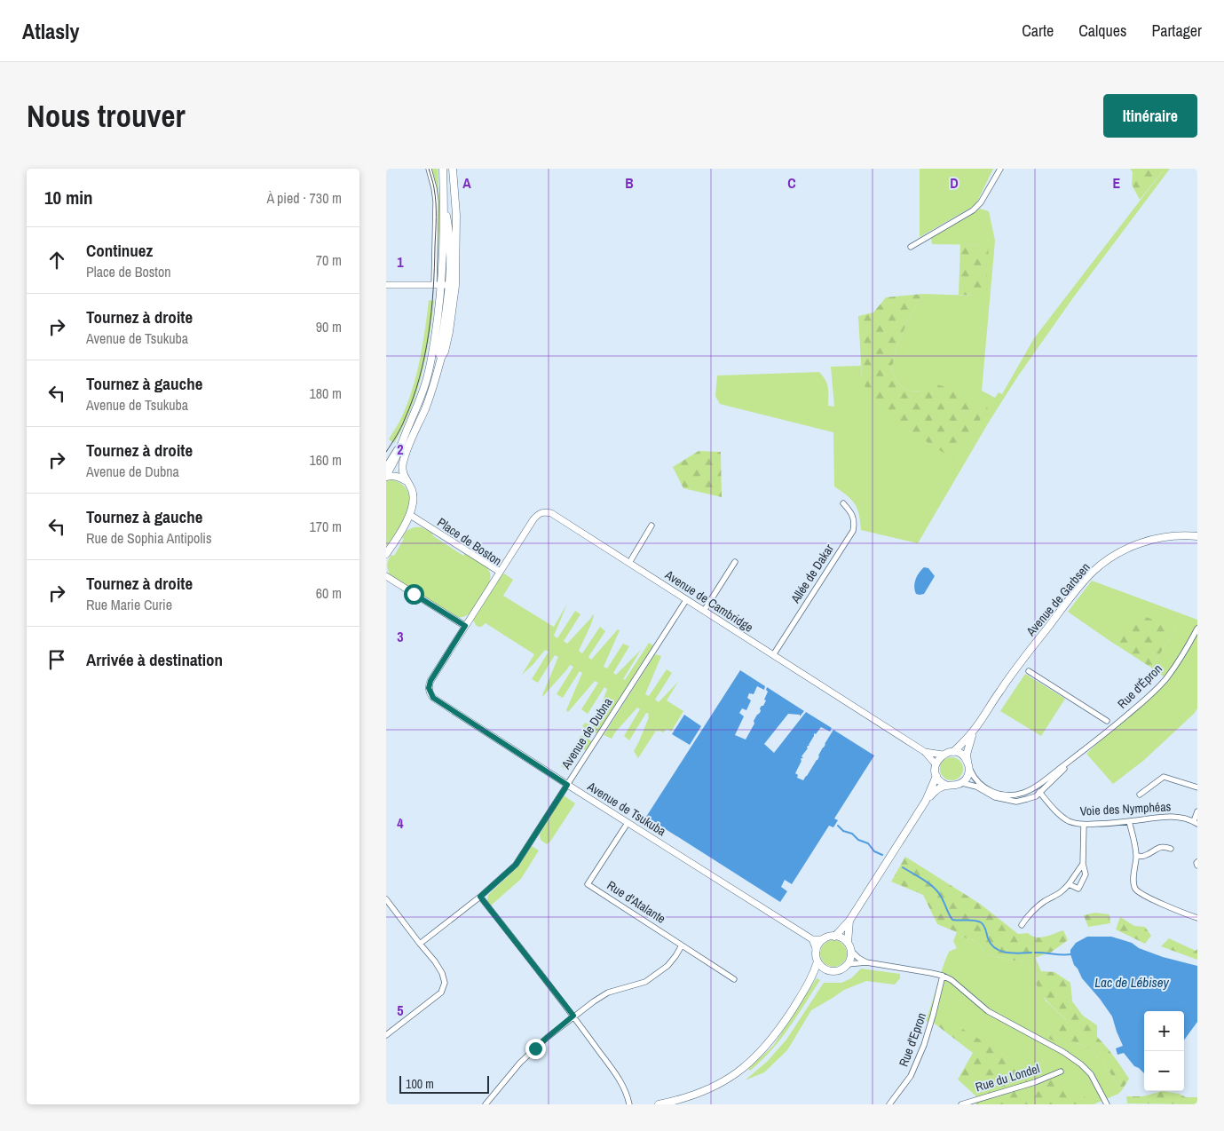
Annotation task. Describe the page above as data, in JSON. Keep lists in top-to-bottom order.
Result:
{
  "streets": {
    "main road": ["Avenue de Garbsen"],
    "street": [
      "Place de Boston",
      "Allée de Dakar",
      "Avenue de Cambridge",
      "Rue d'Épron",
      "Avenue de Dubna",
      "Avenue de Tsukuba",
      "Voie des Nymphéas",
      "Rue d'Atalante",
      "Rue d'Epron",
      "Rue du Londel"
    ]
  },
  "crossings": [
    ["Place de Boston", "Avenue de Cambridge"],
    ["Place de Boston", "Avenue de Tsukuba"],
    ["Allée de Dakar", "Avenue de Cambridge"],
    ["Avenue de Garbsen", "Avenue de Cambridge"],
    ["Avenue de Cambridge", "Avenue de Dubna"],
    ["Avenue de Dubna", "Avenue de Tsukuba"],
    ["Avenue de Tsukuba", "Rue d'Atalante"]
  ],
  "water": ["Lac de Lébisey"],
  "scale_bar": "100 m",
  "page": {
    "header": "Atlasly",
    "nav": ["Carte", "Calques", "Partager"],
    "buttons": "Itinéraire",
    "title": "Nous trouver",
    "heading": ["10 min", "À pied · 730 m"],
    "list": [
      ["Continuez", "Place de Boston", "70 m"],
      ["Tournez à droite", "Avenue de Tsukuba", "90 m"],
      ["Tournez à gauche", "Avenue de Tsukuba", "180 m"],
      ["Tournez à droite", "Avenue de Dubna", "160 m"],
      ["Tournez à gauche", "Rue de Sophia Antipolis", "170 m"],
      ["Tournez à droite", "Rue Marie Curie", "60 m"],
      "Arrivée à destination"
    ],
    "map_buttons": ["+", "−"],
    "scale": "100 m"
  },
  "grid": {
    "columns": [
      "A",
      "B",
      "C",
      "D",
      "E"
    ],
    "rows": [
      "1",
      "2",
      "3",
      "4",
      "5"
    ]
  }
}
